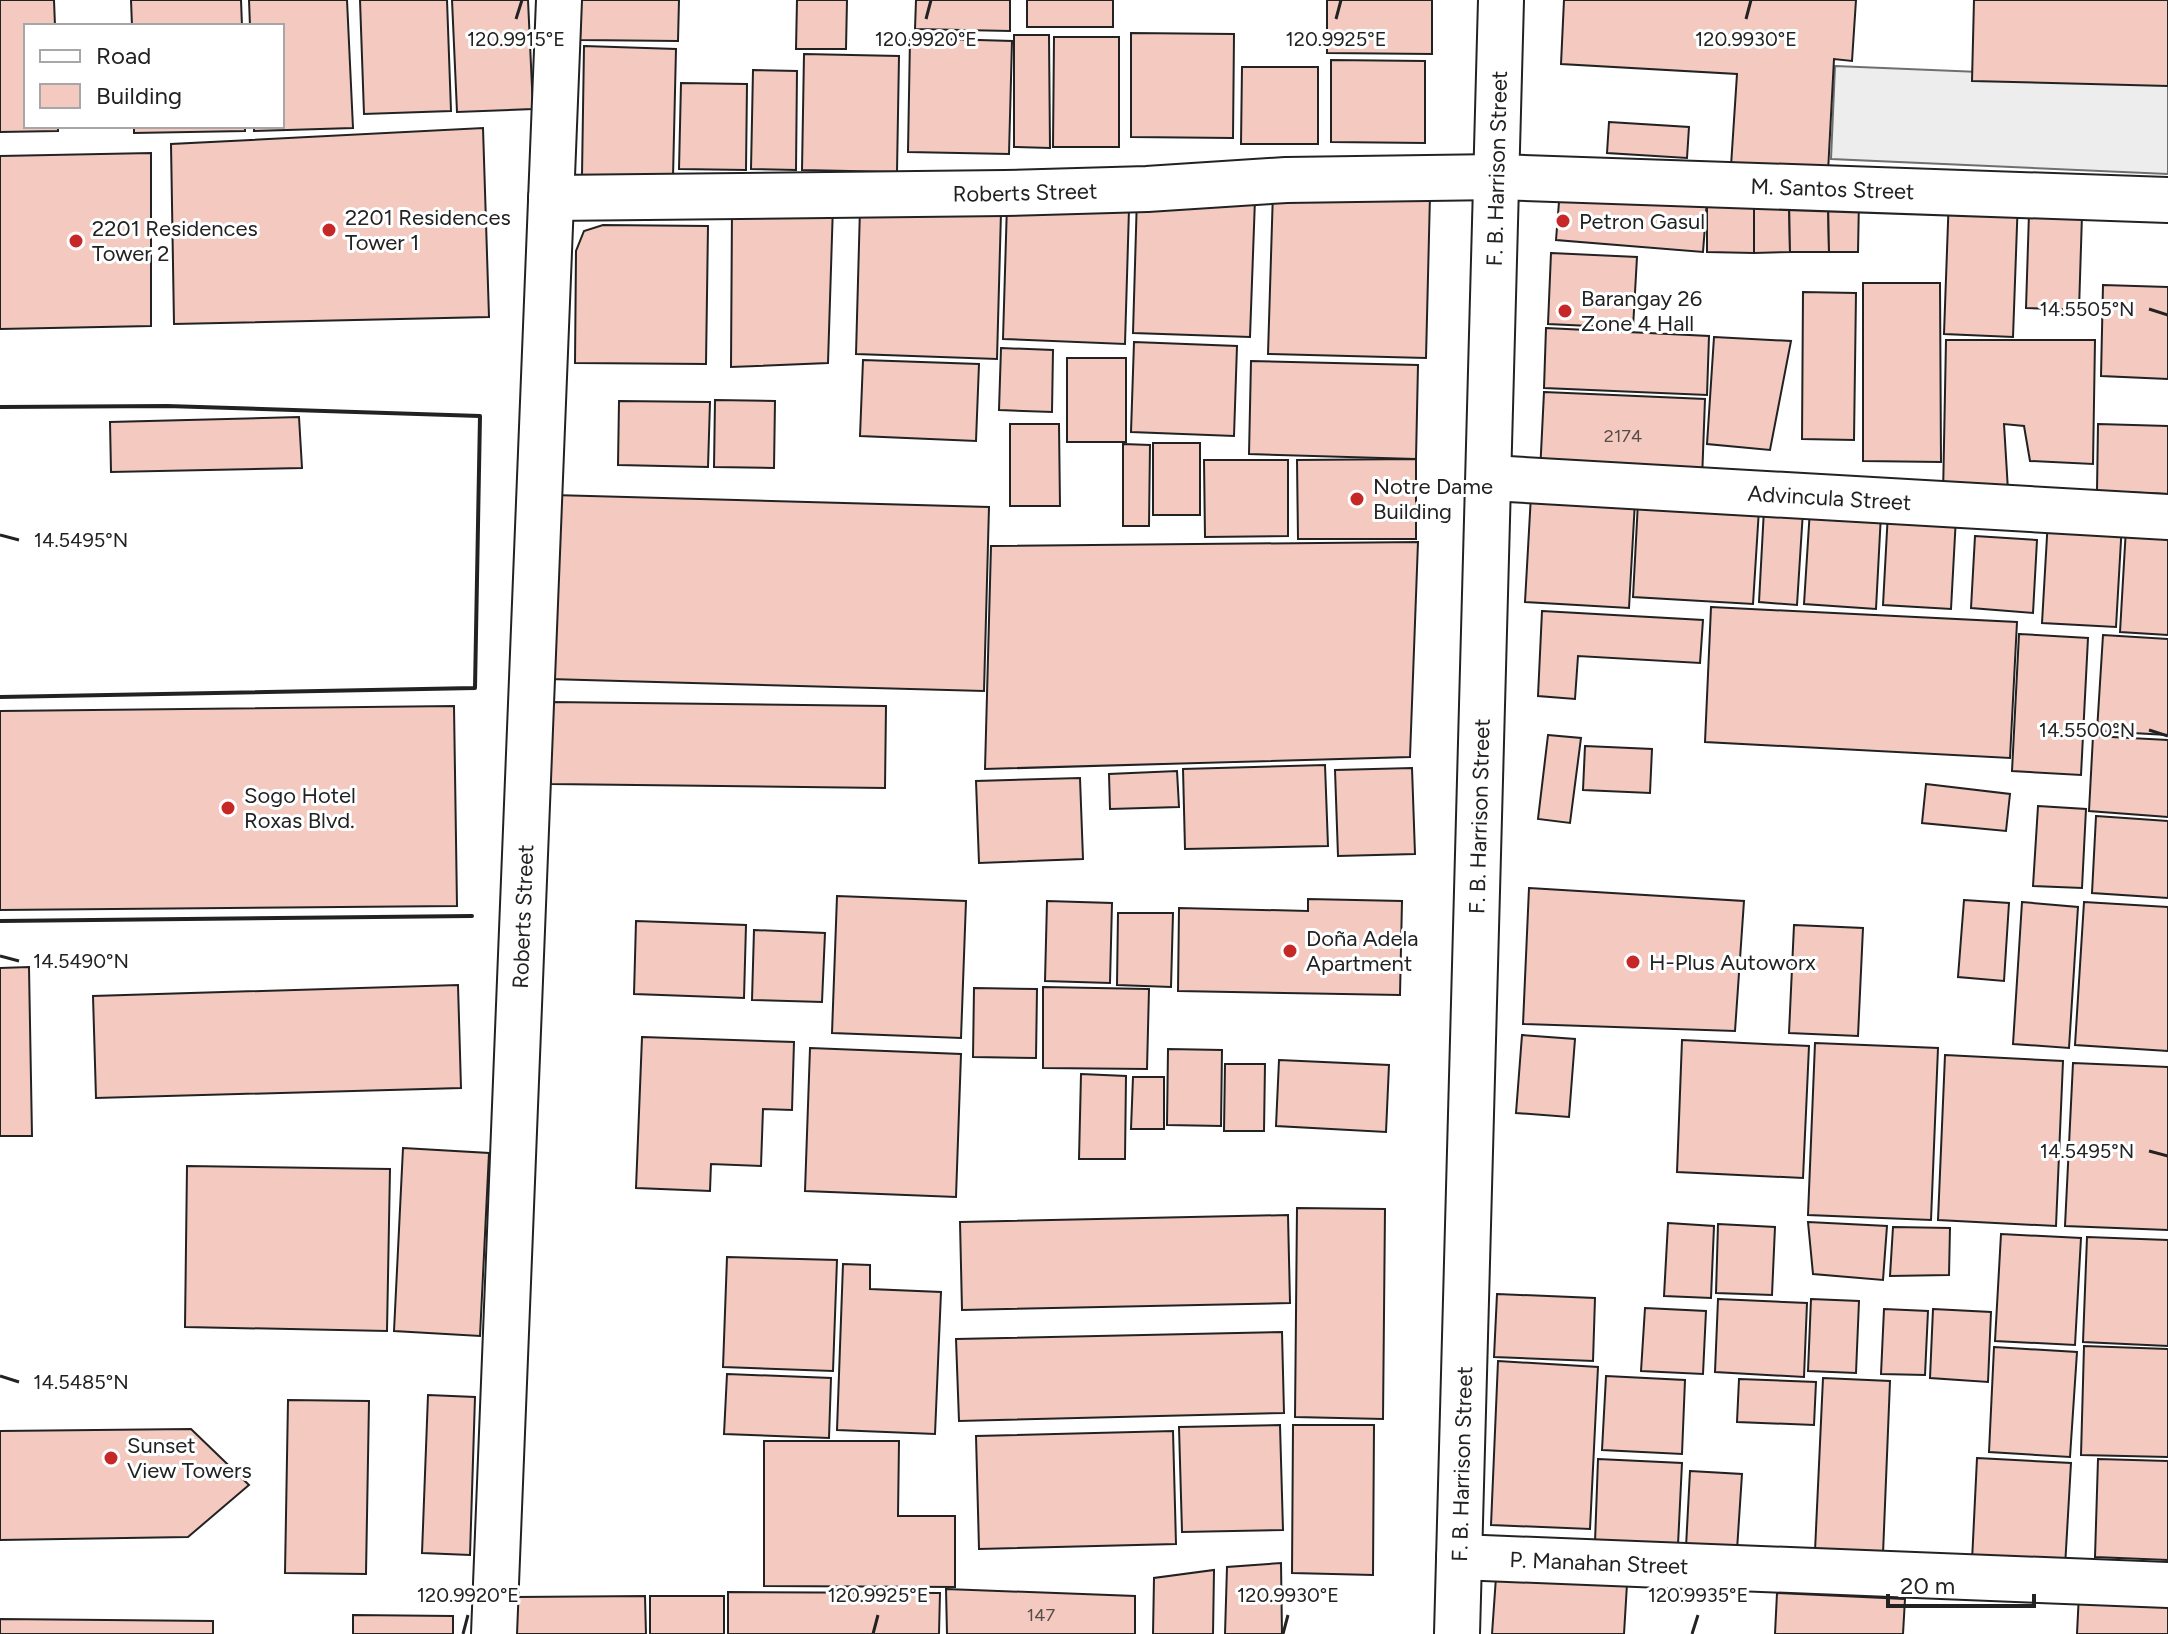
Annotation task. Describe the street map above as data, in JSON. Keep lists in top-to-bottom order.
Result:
{
  "streets": {
    "street": [
      "F. B. Harrison Street",
      "M. Santos Street",
      "Roberts Street",
      "Advincula Street",
      "P. Manahan Street"
    ]
  },
  "crossings": [
    ["F. B. Harrison Street", "M. Santos Street"],
    ["F. B. Harrison Street", "Roberts Street"],
    ["F. B. Harrison Street", "Advincula Street"],
    ["F. B. Harrison Street", "P. Manahan Street"],
    ["M. Santos Street", "Roberts Street"]
  ],
  "places": [
    "Petron Gasul",
    "2201 Residences Tower 1",
    "2201 Residences Tower 2",
    "Barangay 26 Zone 4 Hall",
    "Notre Dame Building",
    "Sogo Hotel Roxas Blvd.",
    "Doña Adela Apartment",
    "H-Plus Autoworx",
    "Sunset View Towers"
  ],
  "house_numbers": ["2174", "147"],
  "legend": ["Road", "Building"],
  "scale_bar": "20 m",
  "coordinates": [
    "120.9915°E",
    "120.9920°E",
    "120.9925°E",
    "120.9930°E",
    "14.5505°N",
    "14.5495°N",
    "14.5500°N",
    "14.5490°N",
    "14.5485°N",
    "120.9935°E"
  ]
}
